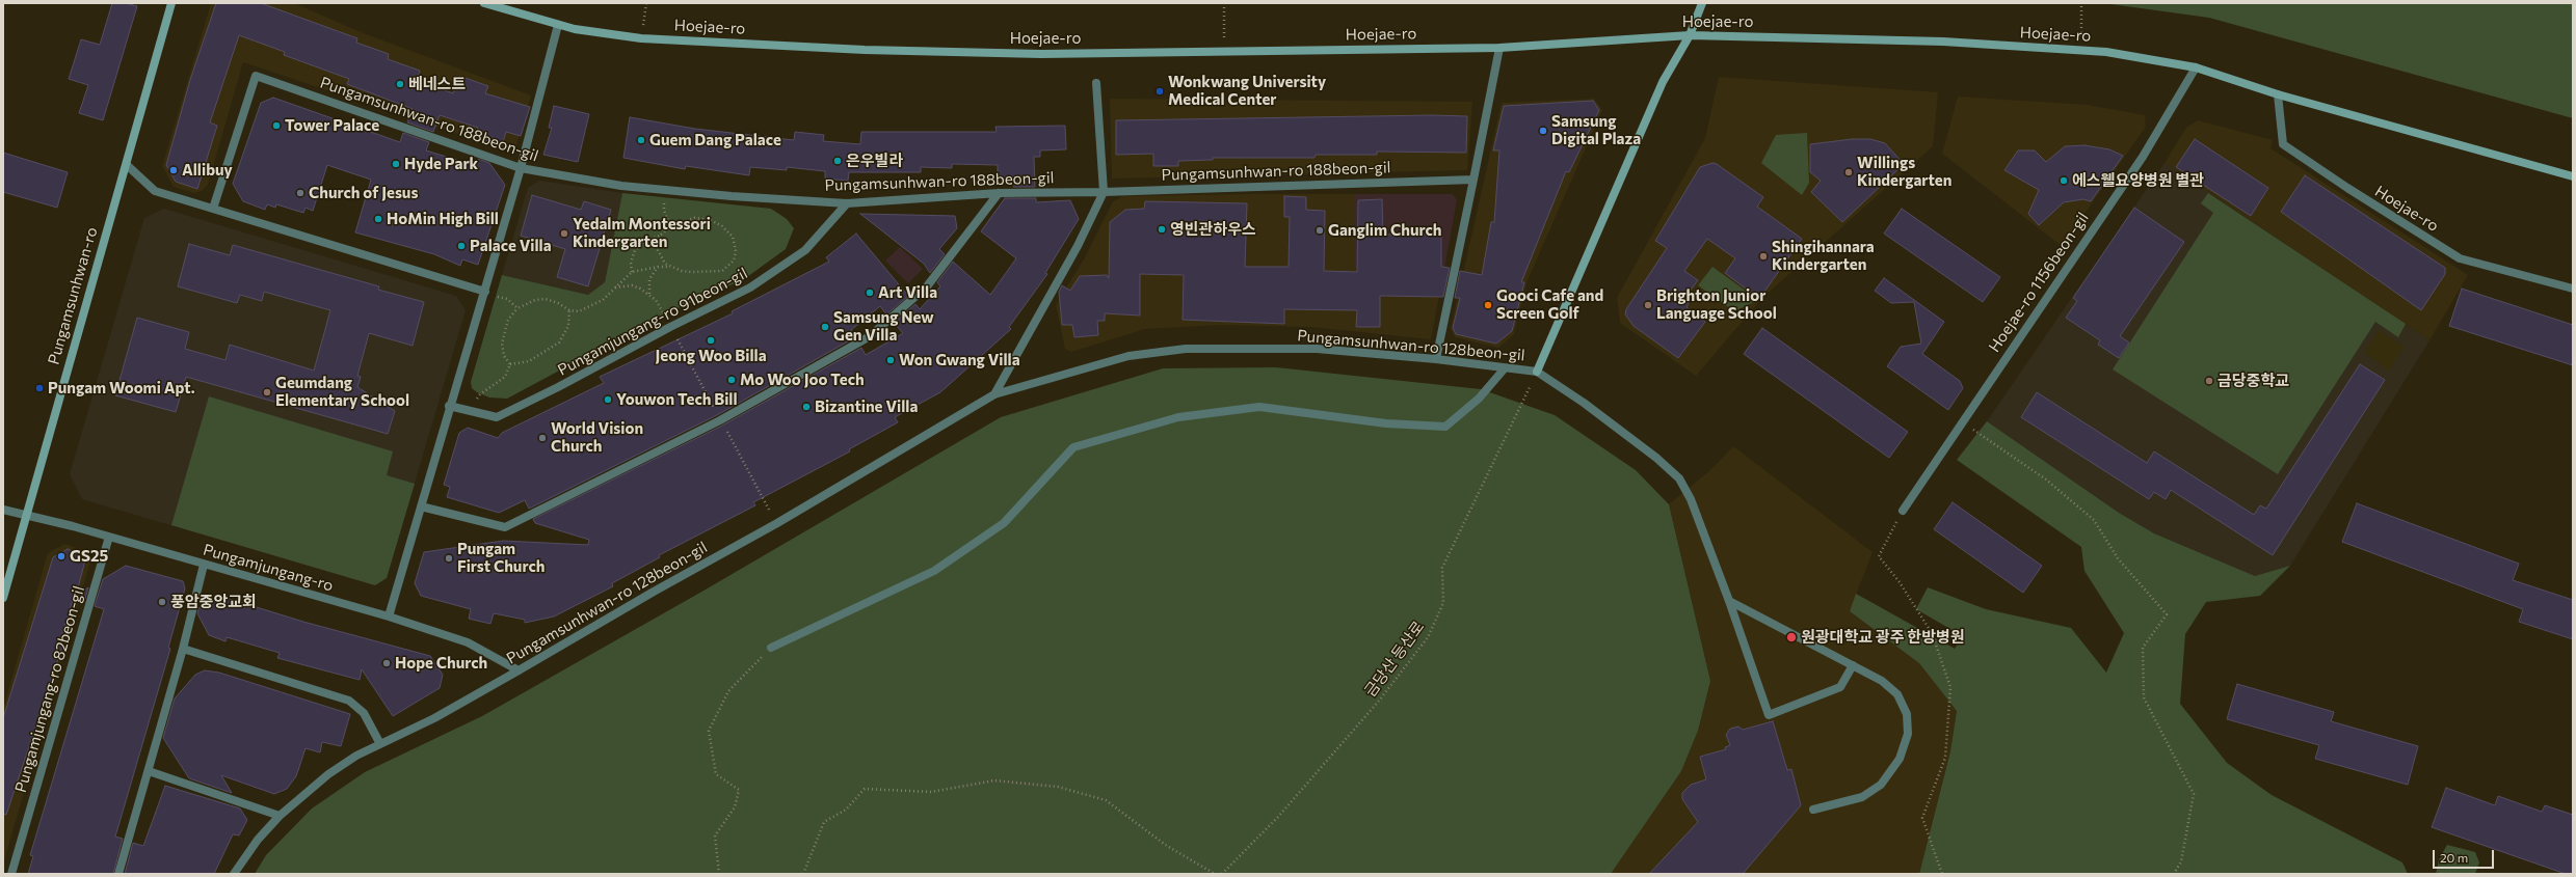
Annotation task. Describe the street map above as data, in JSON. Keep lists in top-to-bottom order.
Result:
{
  "streets": {
    "main road": ["Hoejae-ro", "Pungamsunhwan-ro", "Pungamsunhwan-ro 128beon-gil"],
    "street": [
      "Pungamsunhwan-ro 188beon-gil",
      "Hoejae-ro 1156beon-gil",
      "Pungamjungang-ro 91beon-gil",
      "Pungamjungang-ro",
      "Pungamjungang-ro 82beon-gil"
    ],
    "path": ["금당산 등산로"]
  },
  "crossings": [
    ["Hoejae-ro", "Hoejae-ro 1156beon-gil"],
    ["Hoejae-ro", "Pungamsunhwan-ro 128beon-gil"],
    ["Pungamsunhwan-ro 188beon-gil", "Pungamjungang-ro 91beon-gil"],
    ["Pungamsunhwan-ro", "Pungamjungang-ro"],
    ["Pungamsunhwan-ro 128beon-gil", "Pungamjungang-ro"],
    ["Pungamsunhwan-ro 128beon-gil", "금당산 등산로"],
    ["Pungamjungang-ro", "Pungamjungang-ro 82beon-gil"]
  ],
  "places": [
    "베네스트",
    "Wonkwang University Medical Center",
    "Tower Palace",
    "Samsung Digital Plaza",
    "Guem Dang Palace",
    "은우빌라",
    "Hyde Park",
    "Allibuy",
    "Willings Kindergarten",
    "에스웰요양병원 별관",
    "Church of Jesus",
    "HoMin High Bill",
    "영빈관하우스",
    "Ganglim Church",
    "Yedalm Montessori Kindergarten",
    "Palace Villa",
    "Shingihannara Kindergarten",
    "Art Villa",
    "Gooci Cafe and Screen Golf",
    "Brighton Junior Language School",
    "Samsung New Gen Villa",
    "Jeong Woo Billa",
    "Won Gwang Villa",
    "Mo Woo Joo Tech",
    "금당중학교",
    "Pungam Woomi Apt.",
    "Geumdang Elementary School",
    "Youwon Tech Bill",
    "Bizantine Villa",
    "World Vision Church",
    "GS25",
    "Pungam First Church",
    "풍암중앙교회",
    "원광대학교 광주 한방병원",
    "Hope Church"
  ],
  "scale_bar": "20 m"
}
